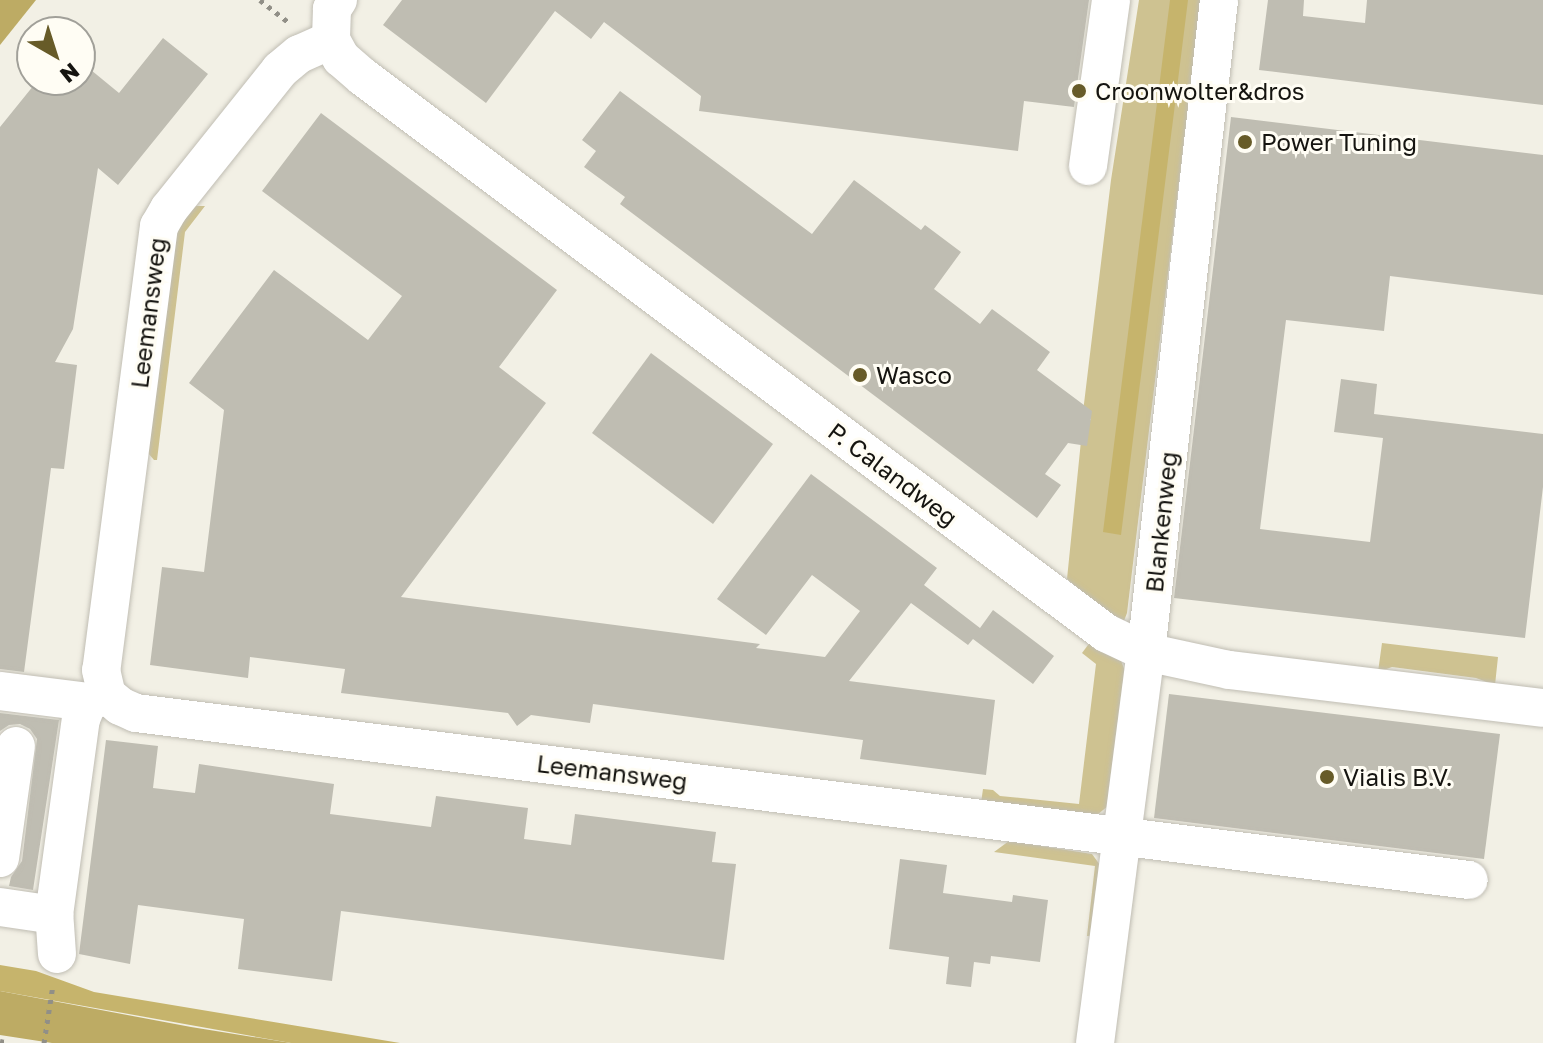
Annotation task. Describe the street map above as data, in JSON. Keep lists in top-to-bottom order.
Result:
{
  "streets": {
    "street": ["Leemansweg", "P. Calandweg", "Blankenweg"]
  },
  "crossings": [
    ["Leemansweg", "P. Calandweg"],
    ["Leemansweg", "Blankenweg"],
    ["P. Calandweg", "Blankenweg"]
  ],
  "places": [
    "Croonwolter&dros",
    "Power Tuning",
    "Wasco",
    "Vialis B.V."
  ],
  "north": "bottom right"
}
